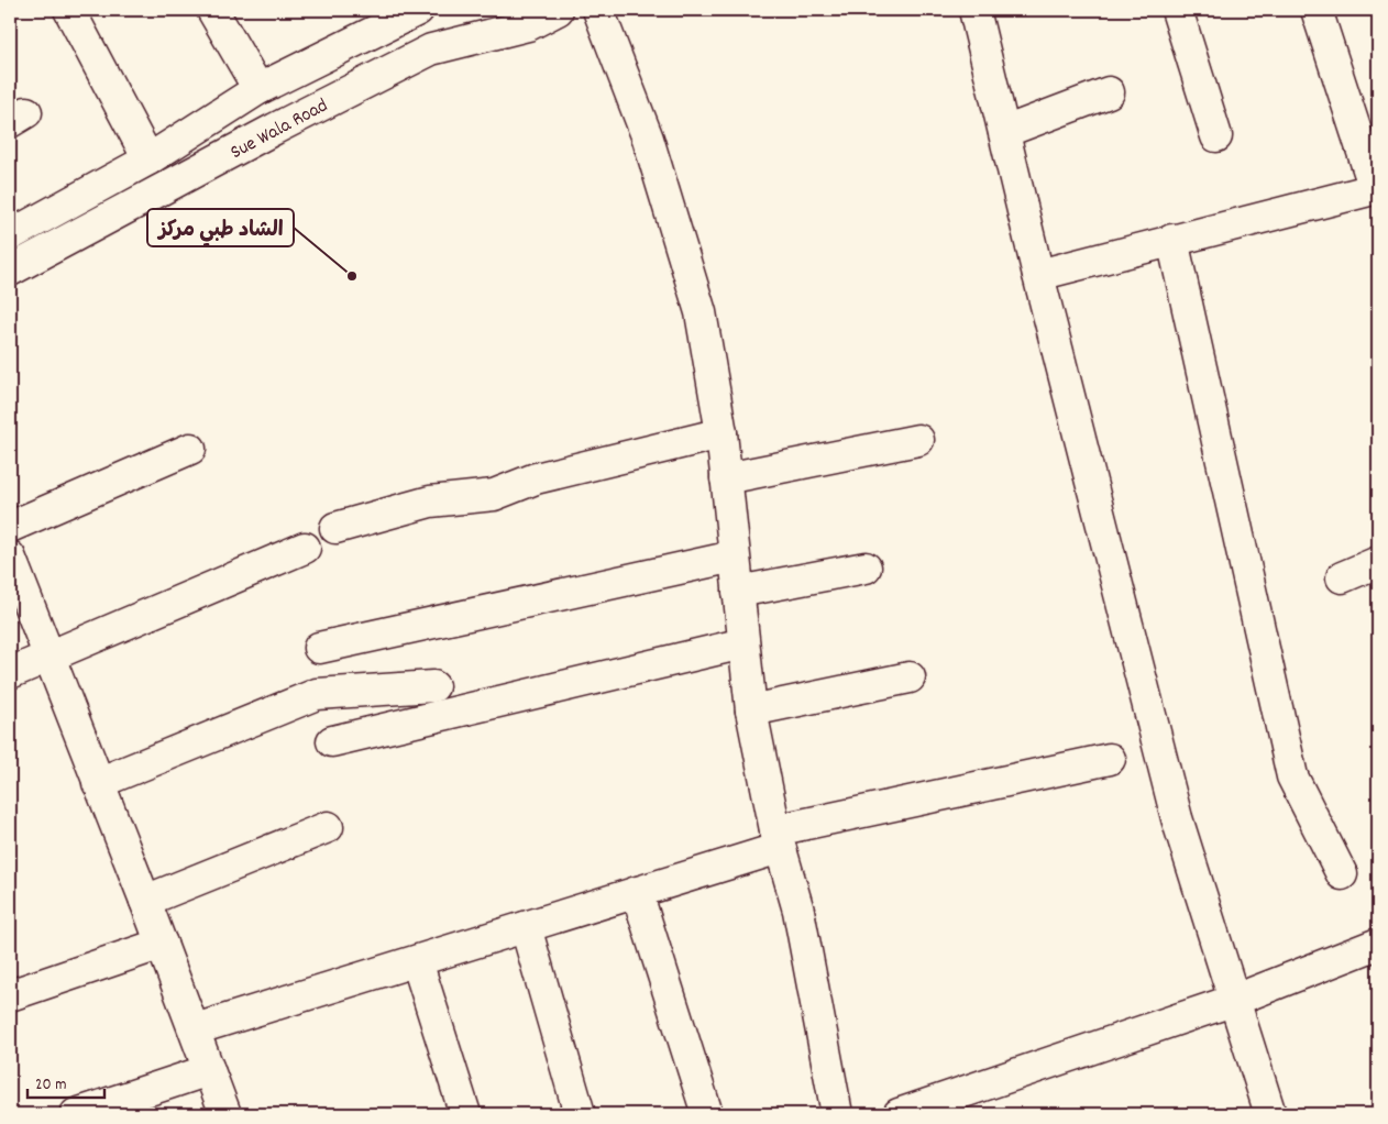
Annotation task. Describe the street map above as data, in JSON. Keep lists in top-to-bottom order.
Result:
{
  "streets": {
    "street": ["Sue Wala Road"]
  },
  "places": ["الشاد طبي مرکز"],
  "scale_bar": "20 m"
}
